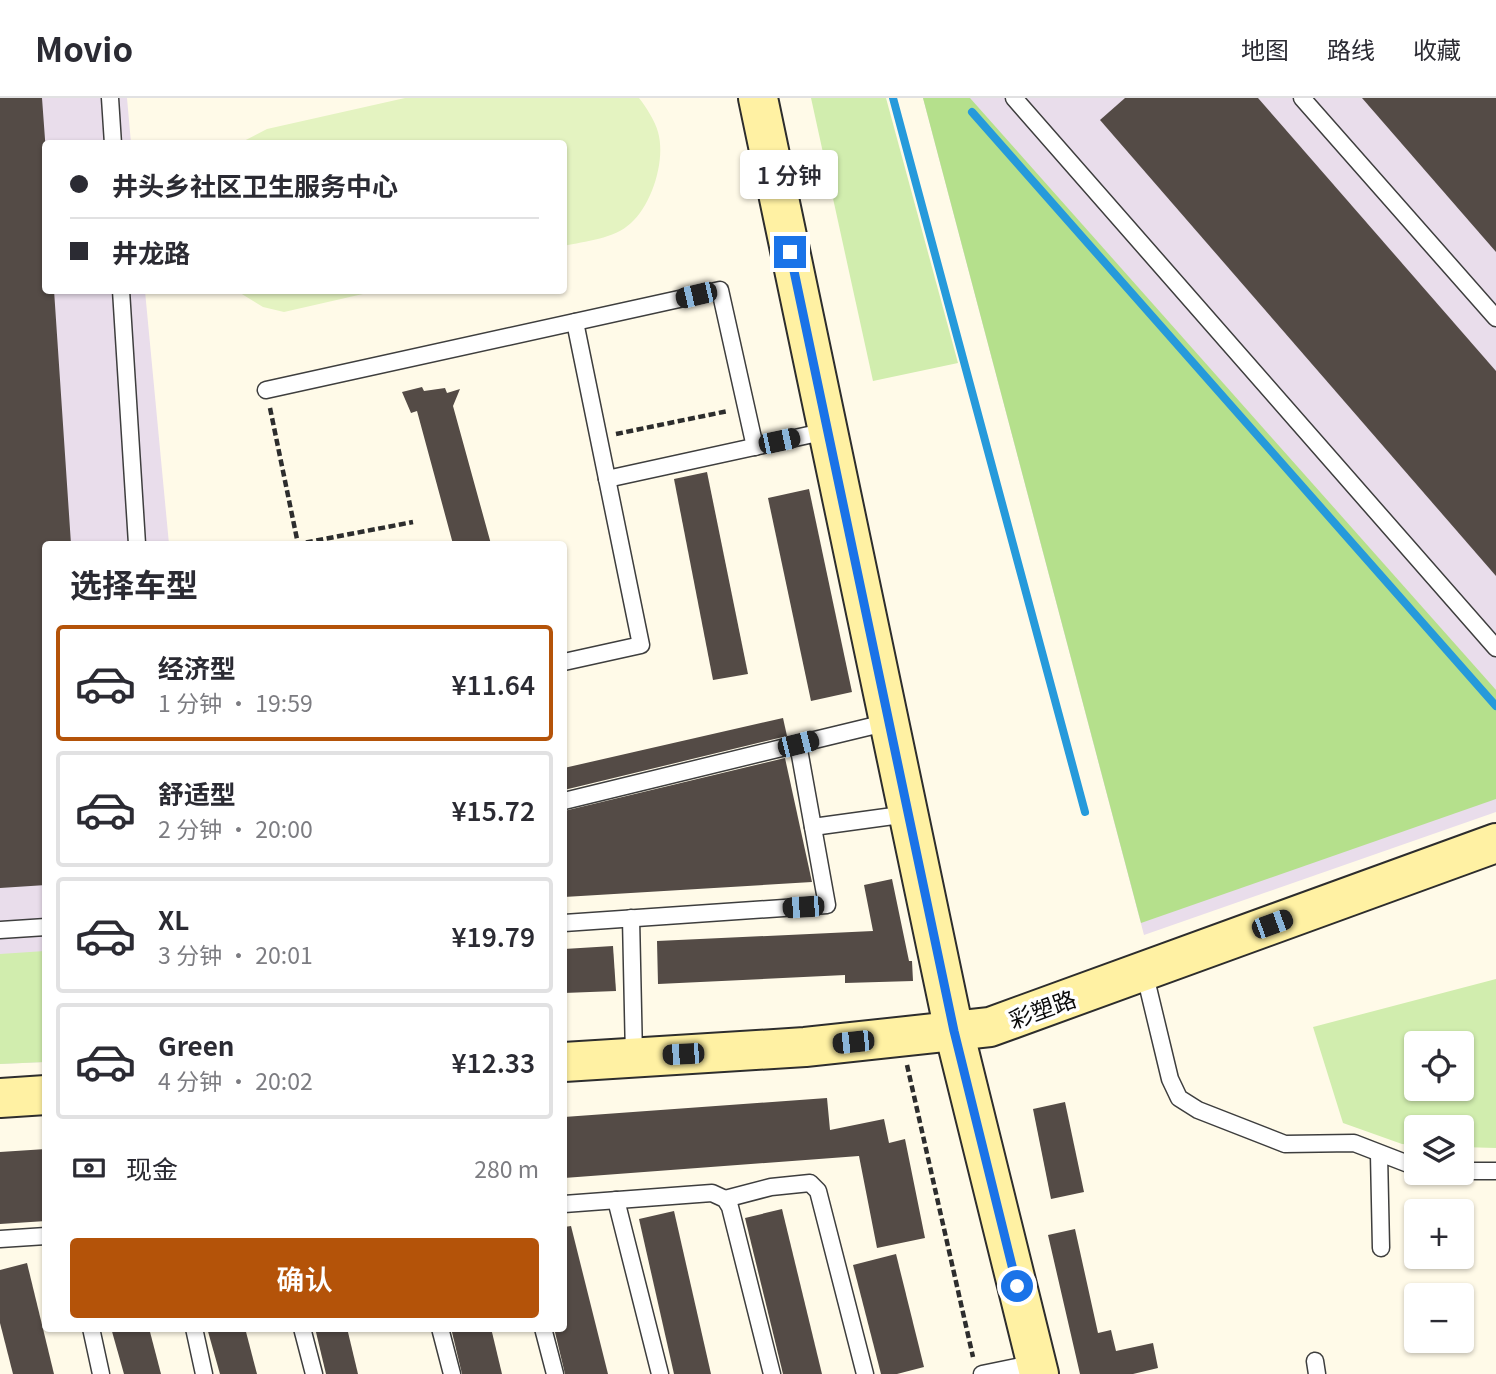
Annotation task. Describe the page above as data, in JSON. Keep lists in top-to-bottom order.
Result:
{
  "streets": {
    "street": ["彩塑路"]
  },
  "page": {
    "header": "Movio",
    "nav": ["地图", "路线", "收藏"],
    "banner": ["井头乡社区卫生服务中心", "井龙路"],
    "bubble": "1 分钟",
    "heading": "选择车型",
    "list": [
      {
        "name": "经济型",
        "note": "1 分钟 · 19:59",
        "value": "¥11.64"
      },
      {
        "name": "舒适型",
        "note": "2 分钟 · 20:00",
        "value": "¥15.72"
      },
      {
        "name": "XL",
        "note": "3 分钟 · 20:01",
        "value": "¥19.79"
      },
      {
        "name": "Green",
        "note": "4 分钟 · 20:02",
        "value": "¥12.33"
      }
    ],
    "map_buttons": ["+", "−"],
    "pay": ["现金", "280 m"],
    "buttons": "确认"
  }
}
